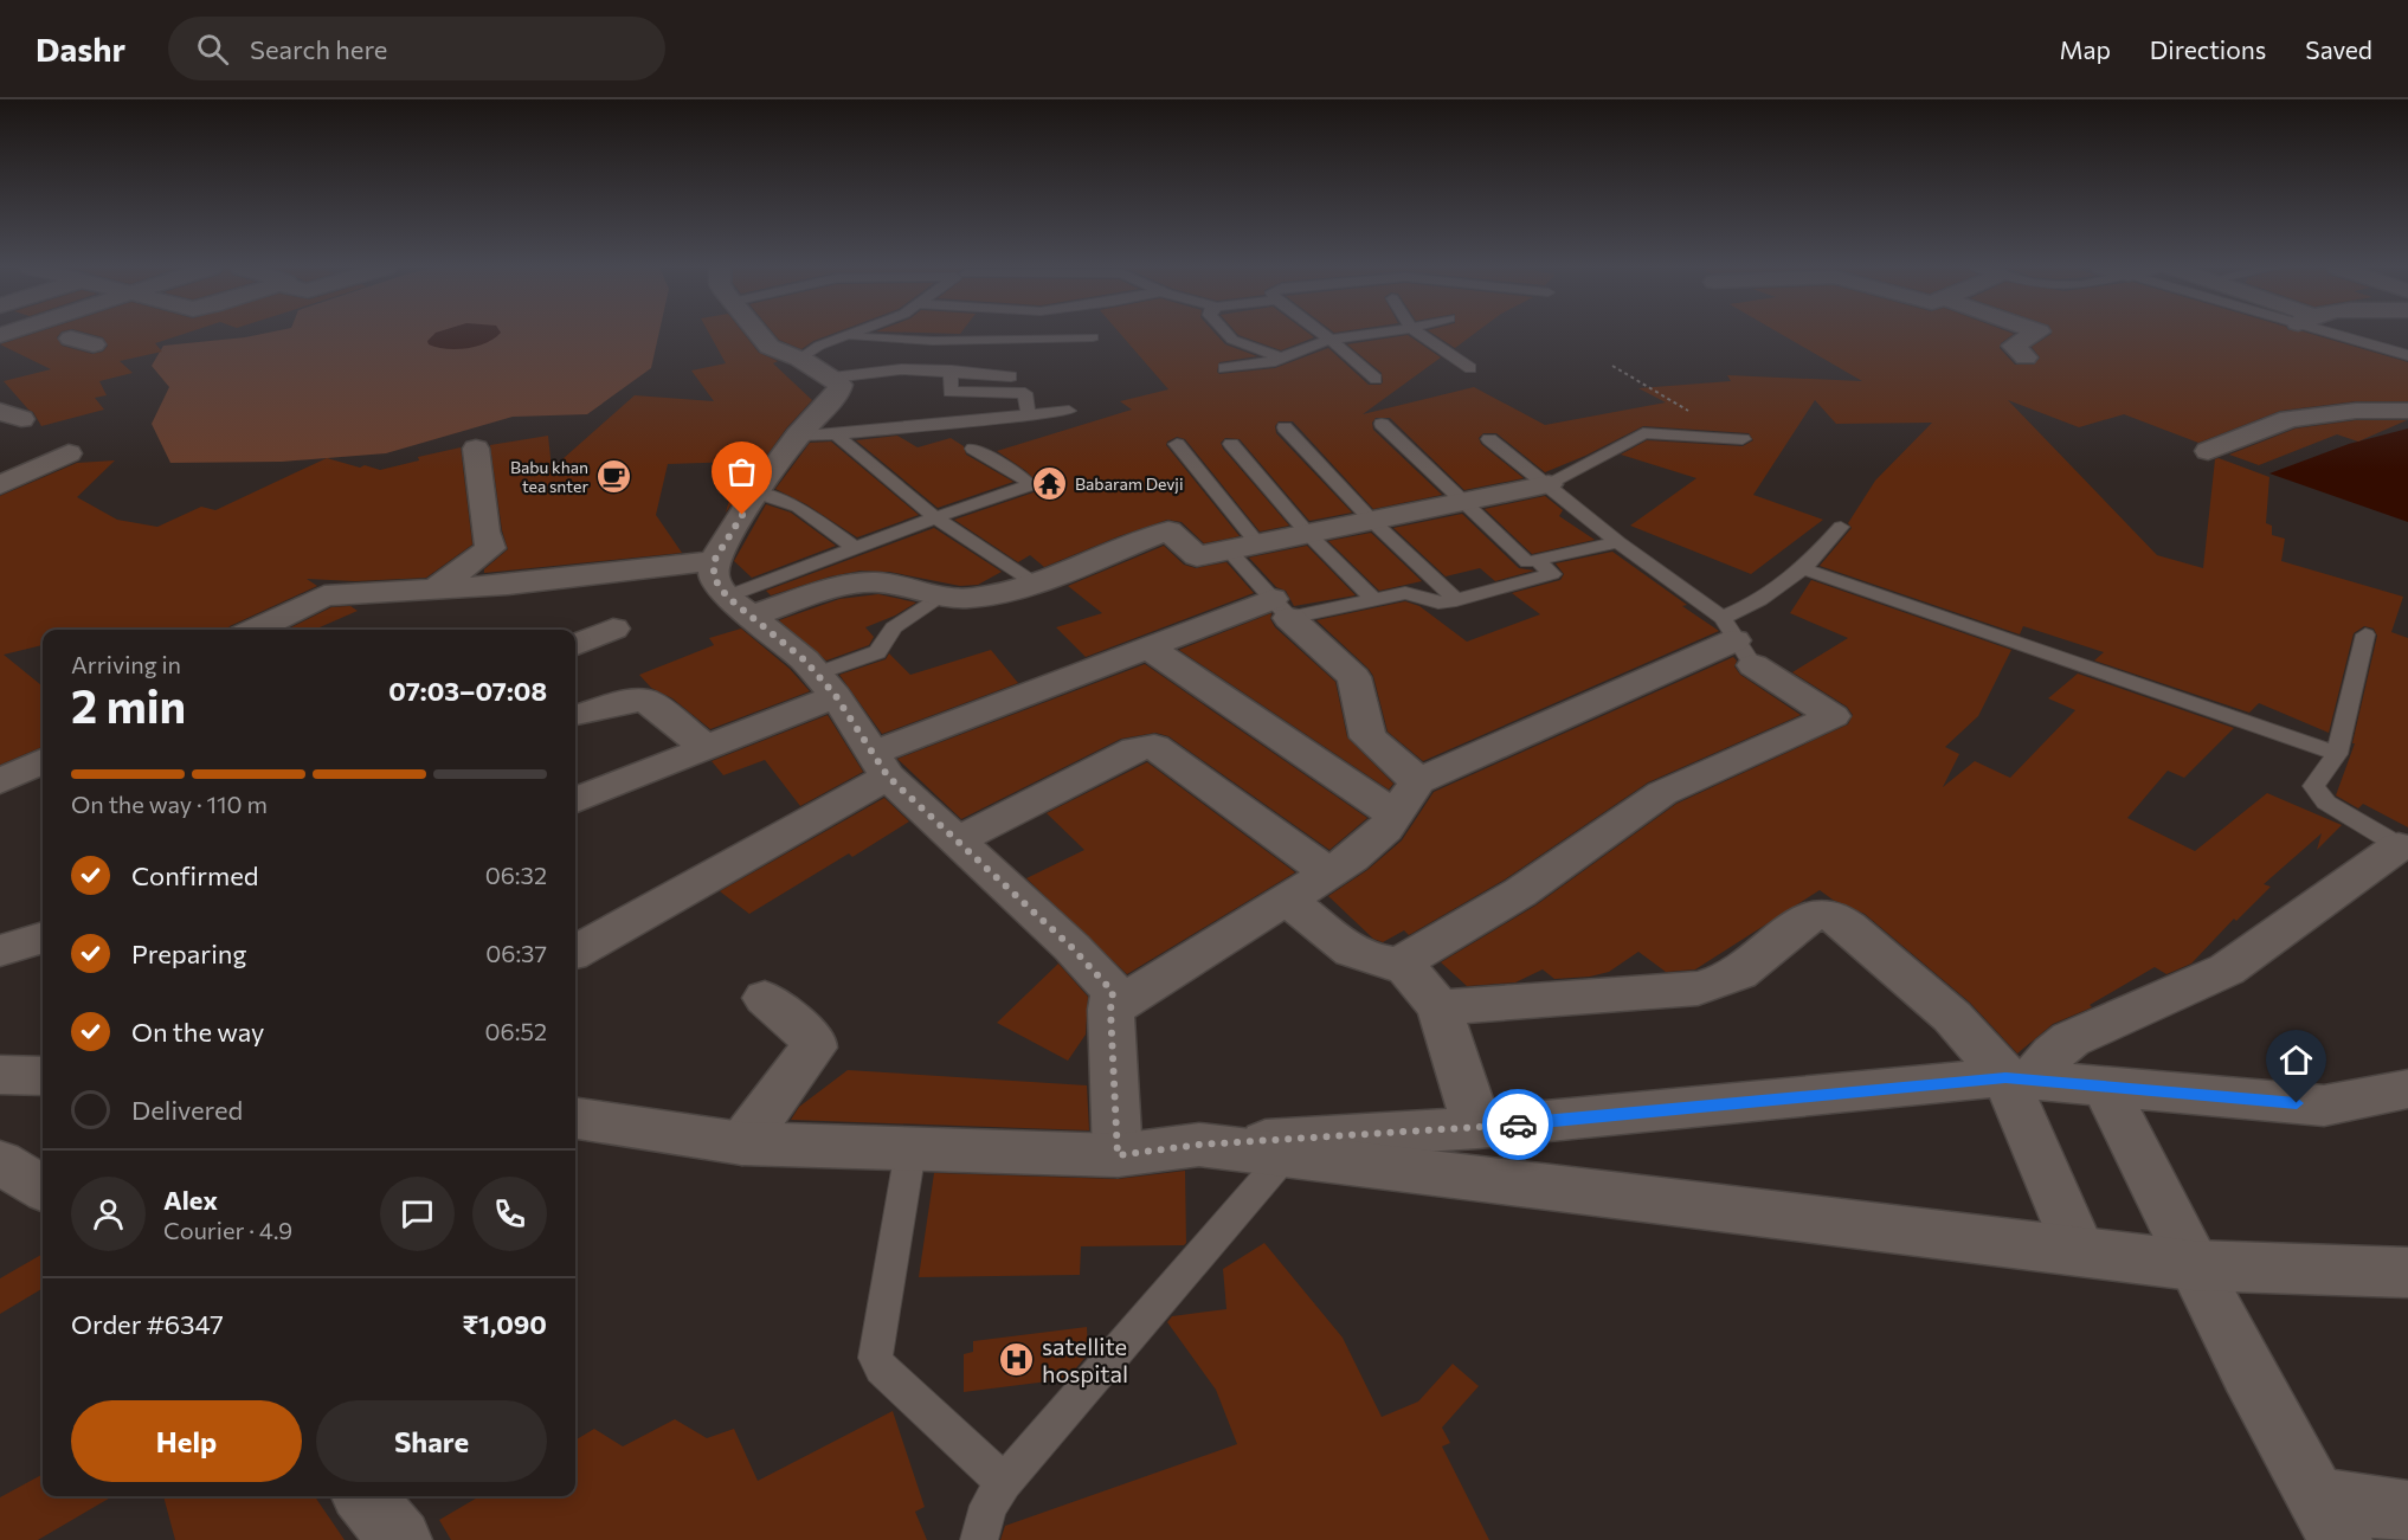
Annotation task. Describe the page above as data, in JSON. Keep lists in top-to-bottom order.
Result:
{
  "places": {
    "cafe": ["Babu khan tea snter"],
    "temple": ["Babaram Devji"],
    "hospital": ["satellite hospital"]
  },
  "page": {
    "header": "Dashr",
    "search": "Search here",
    "nav": ["Map", "Directions", "Saved"],
    "heading": ["2 min", "Arriving in", "07:03–07:08"],
    "panel": [
      "Alex",
      "Courier · 4.9",
      "Order #6347",
      "₹1,090"
    ],
    "bar": "On the way · 110 m",
    "list": [
      ["Confirmed", "06:32"],
      ["Preparing", "06:37"],
      ["On the way", "06:52"],
      "Delivered"
    ],
    "buttons": ["Help", "Share"]
  }
}
